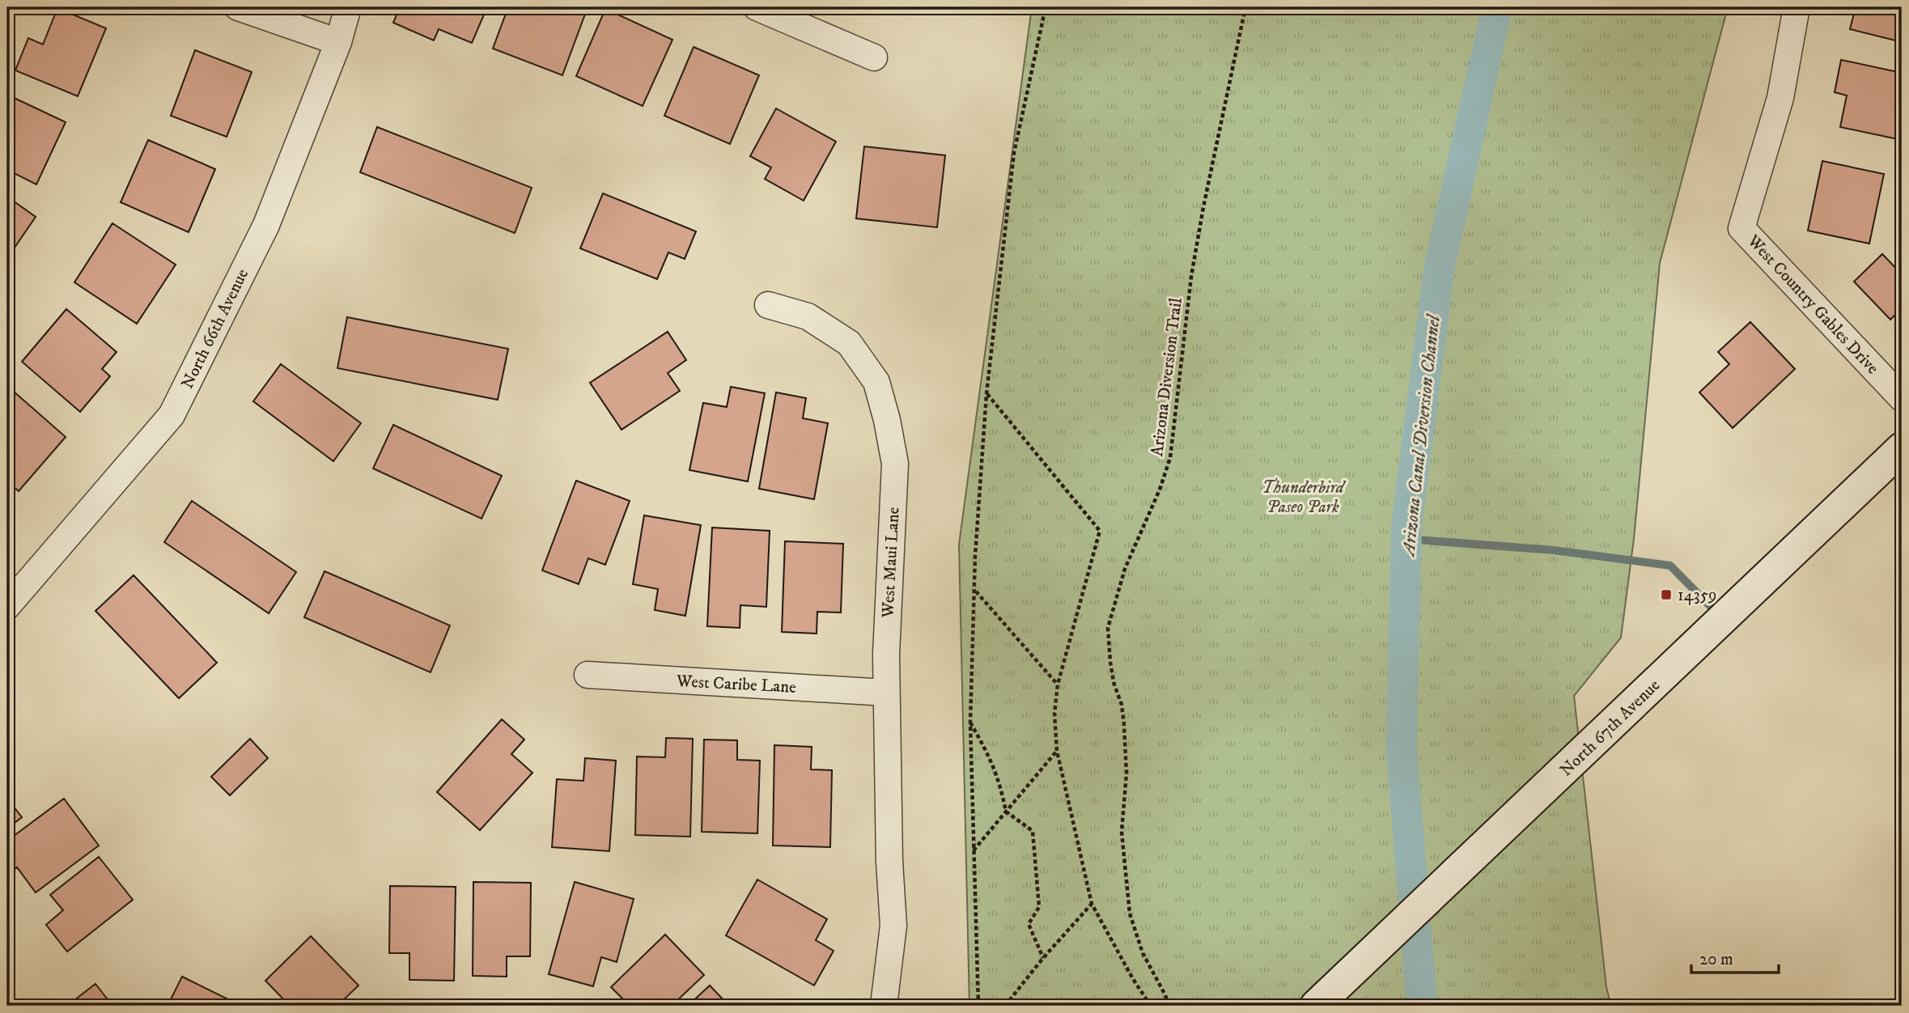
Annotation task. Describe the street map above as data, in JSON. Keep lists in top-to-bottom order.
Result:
{
  "streets": {
    "main road": ["North 67th Avenue"],
    "street": [
      "West Country Gables Drive",
      "North 66th Avenue",
      "West Maui Lane",
      "West Caribe Lane"
    ],
    "path": ["Arizona Diversion Trail"]
  },
  "crossings": [
    ["West Maui Lane", "West Caribe Lane"]
  ],
  "water": ["Arizona Canal Diversion Channel"],
  "parks": ["Thunderbird Paseo Park"],
  "places": {
    "transit": ["14359"]
  },
  "scale_bar": "20 m"
}
